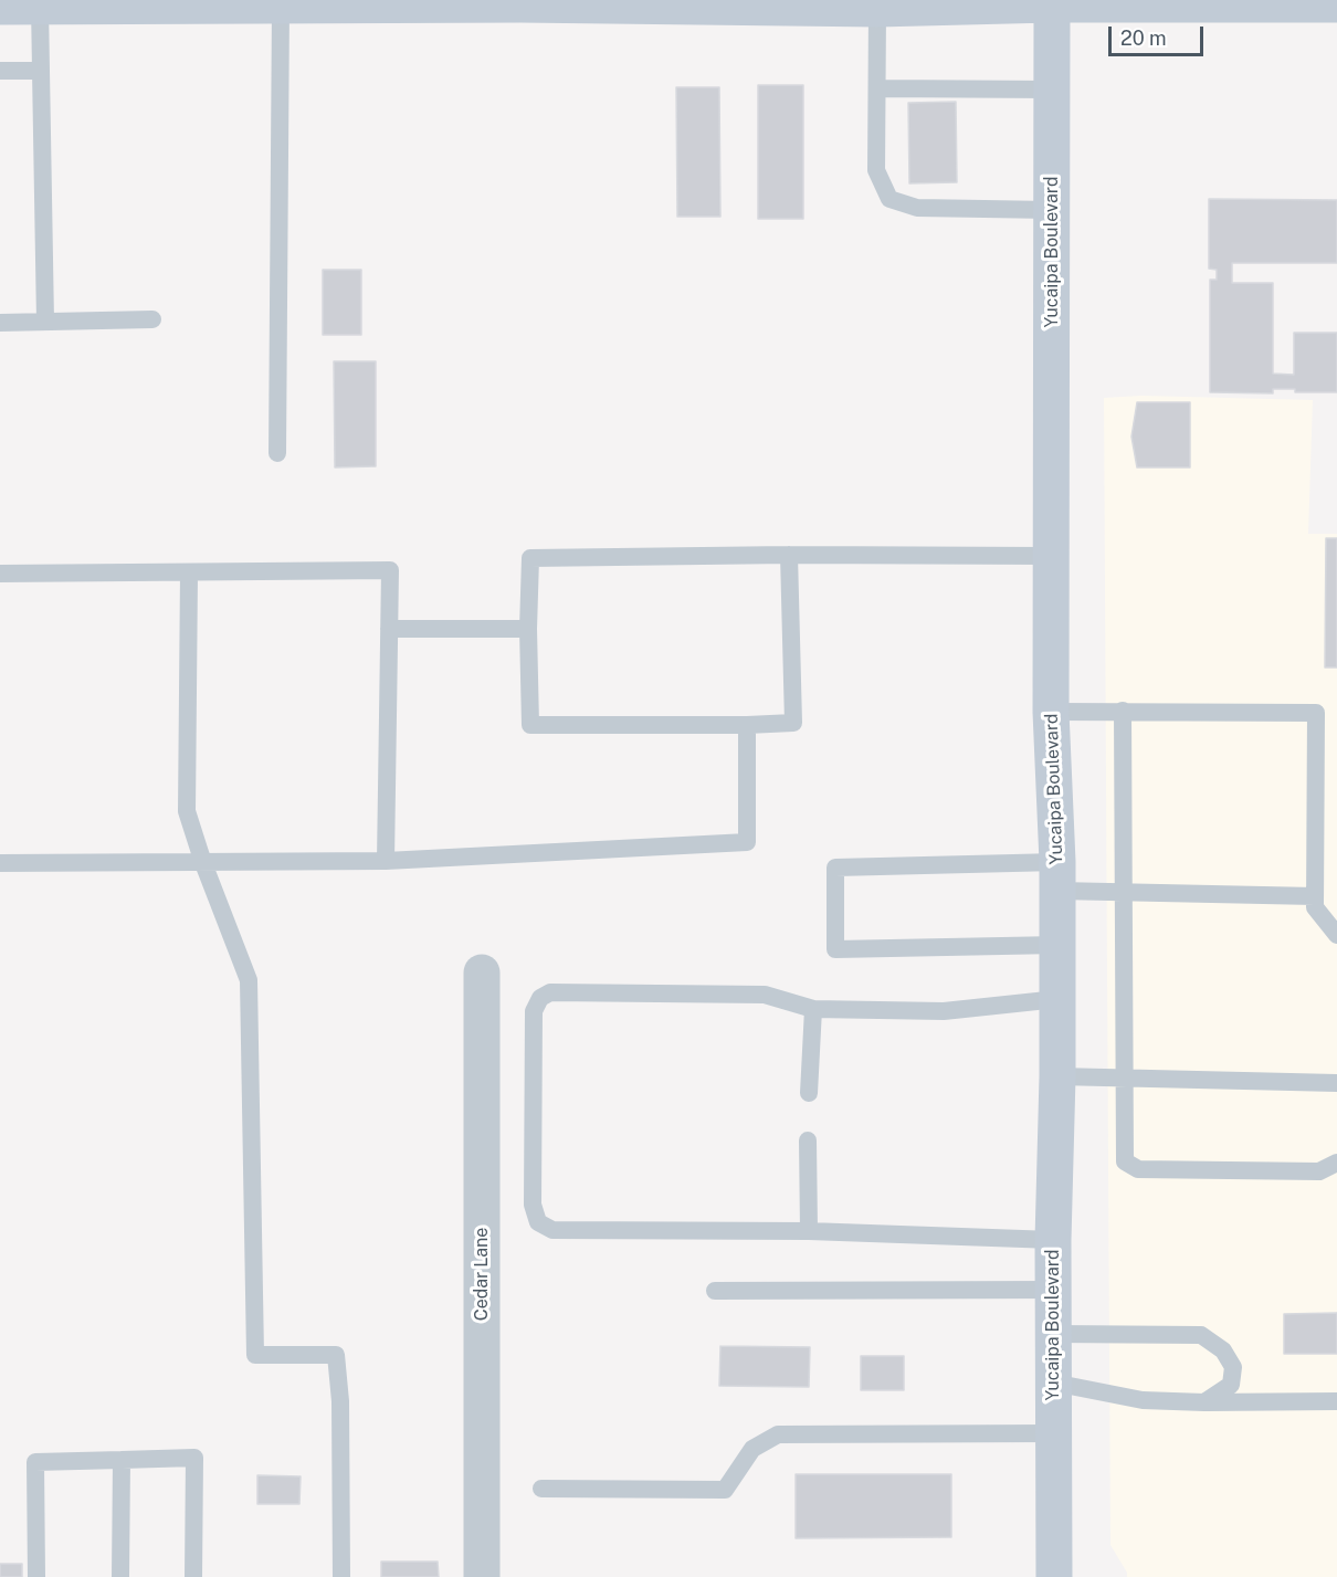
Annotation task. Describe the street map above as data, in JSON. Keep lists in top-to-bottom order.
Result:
{
  "streets": {
    "main road": ["Yucaipa Boulevard"],
    "street": ["Cedar Lane"]
  },
  "scale_bar": "20 m"
}
